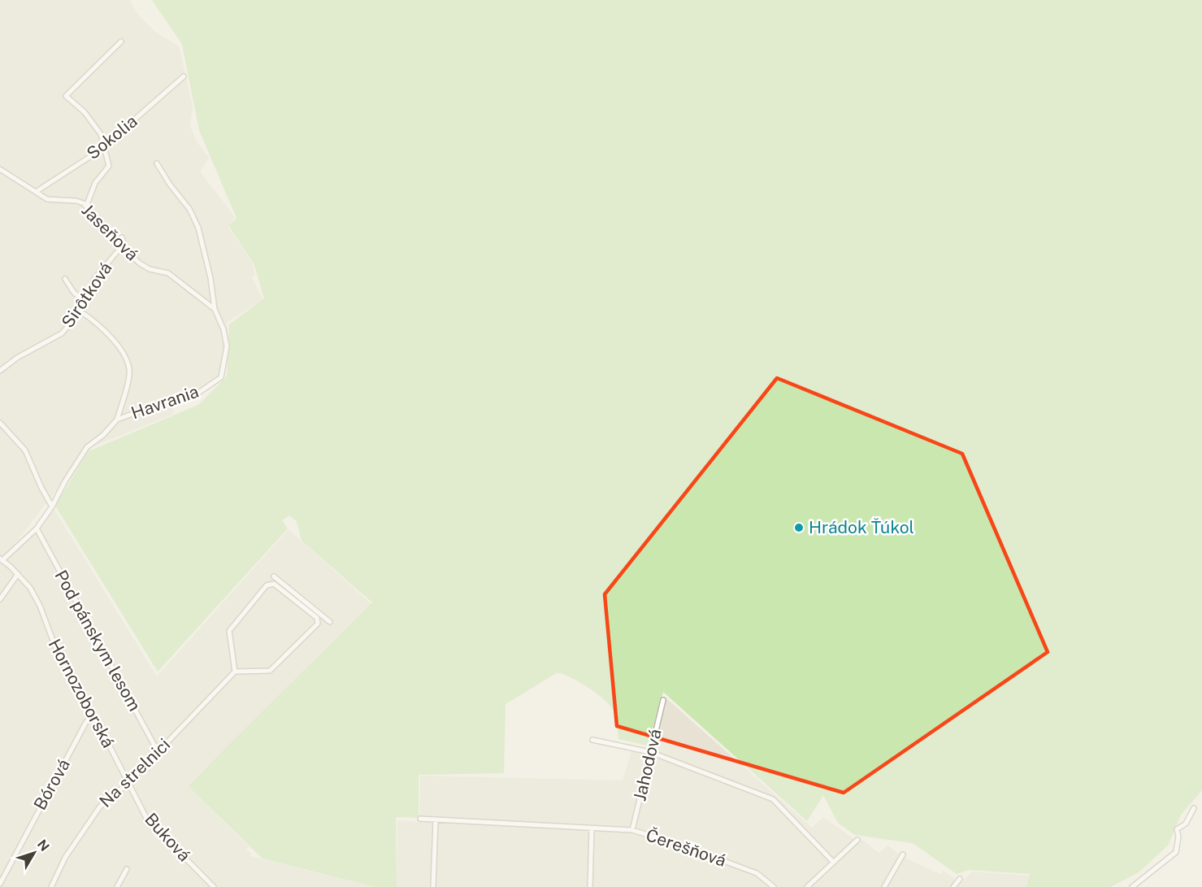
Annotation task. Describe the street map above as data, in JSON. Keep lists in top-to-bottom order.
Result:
{
  "streets": {
    "street": [
      "Sokolia",
      "Jaseňová",
      "Sirôtková",
      "Havrania",
      "Pod pánskym lesom",
      "Hornozoborská",
      "Jahodová",
      "Na strelnici",
      "Bórová",
      "Buková",
      "Čerešňová"
    ]
  },
  "crossings": [
    ["Sokolia", "Jaseňová"],
    ["Jaseňová", "Sirôtková"],
    ["Jaseňová", "Havrania"],
    ["Havrania", "Pod pánskym lesom"],
    ["Havrania", "Hornozoborská"],
    ["Pod pánskym lesom", "Na strelnici"],
    ["Hornozoborská", "Na strelnici"],
    ["Hornozoborská", "Bórová"],
    ["Hornozoborská", "Buková"],
    ["Jahodová", "Čerešňová"],
    ["Na strelnici", "Buková"]
  ],
  "places": ["Hrádok Ťúkol"],
  "north": "top right"
}
